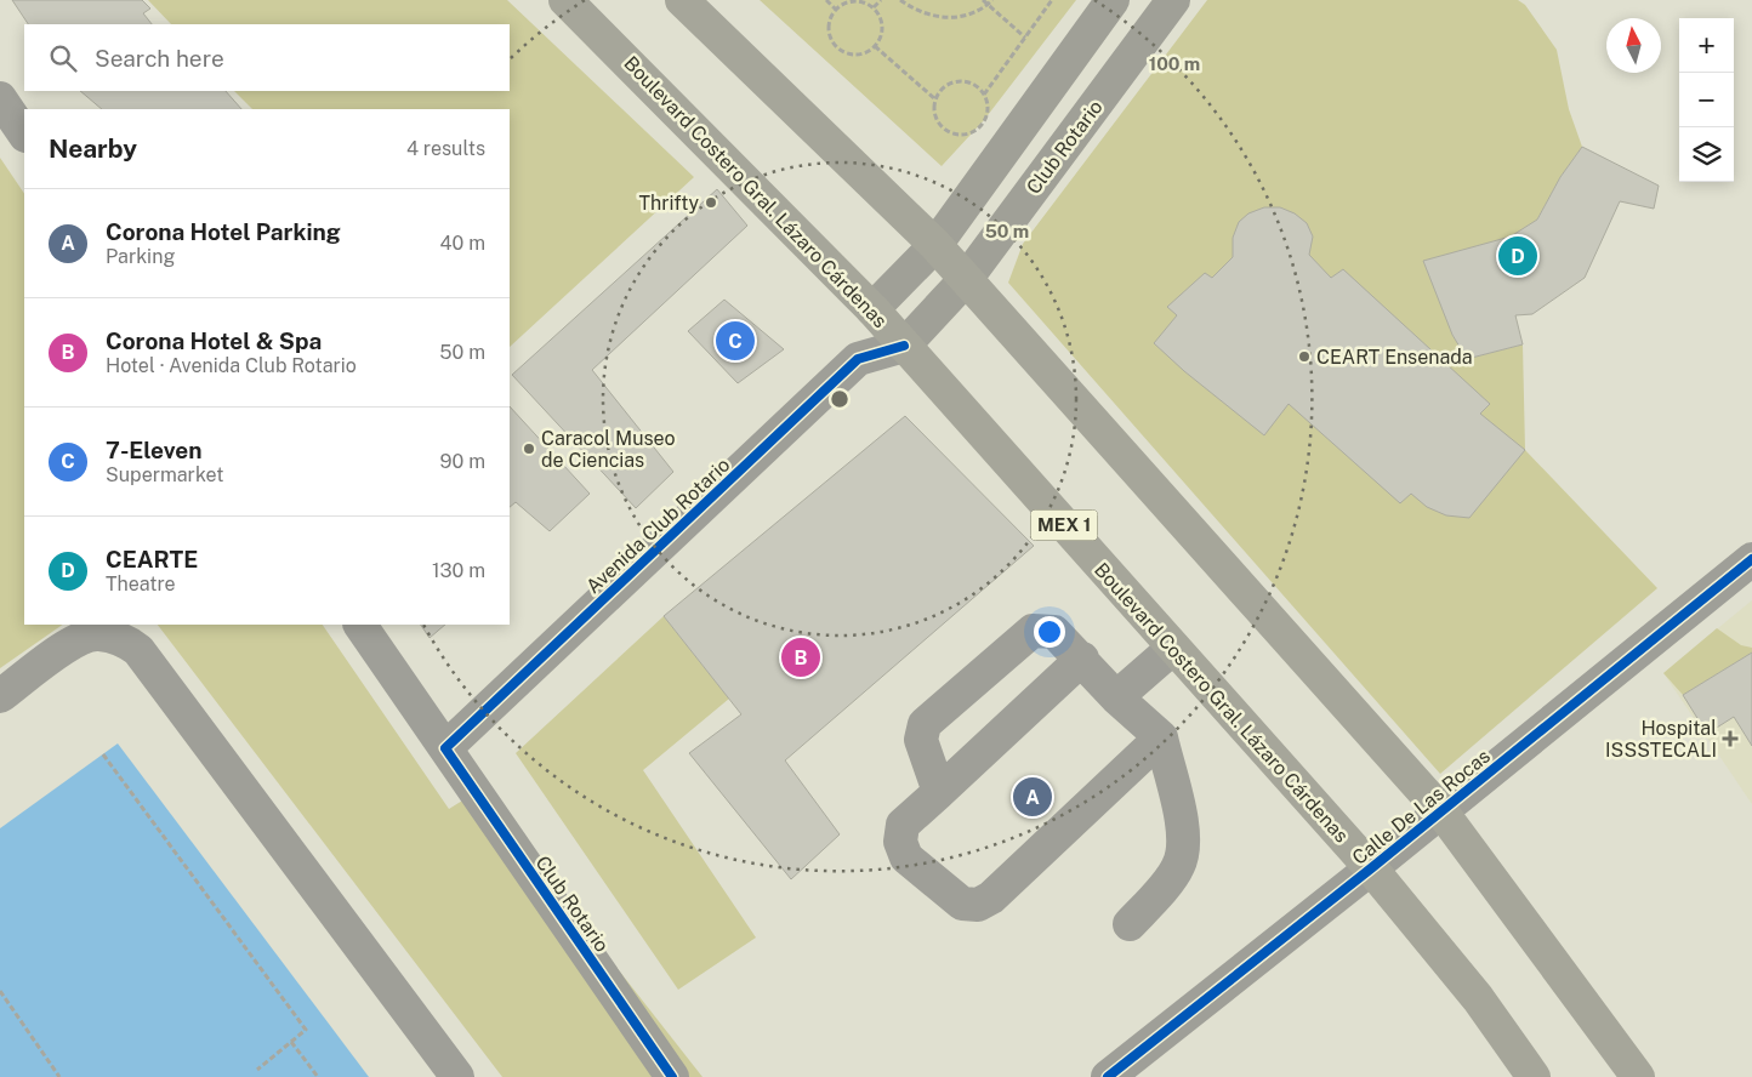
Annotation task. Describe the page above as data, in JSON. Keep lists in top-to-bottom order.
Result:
{
  "streets": {
    "highway": ["Boulevard Costero Gral. Lázaro Cárdenas", "MEX 1"],
    "main road": ["Club Rotario"],
    "street": ["Avenida Club Rotario", "Calle De Las Rocas"]
  },
  "crossings": [
    ["Club Rotario", "Boulevard Costero Gral. Lázaro Cárdenas"],
    ["Club Rotario", "Avenida Club Rotario"],
    ["Boulevard Costero Gral. Lázaro Cárdenas", "Avenida Club Rotario"],
    ["Boulevard Costero Gral. Lázaro Cárdenas", "Calle De Las Rocas"]
  ],
  "places": {
    "other": ["Thrifty", "CEART Ensenada", "Caracol Museo de Ciencias"],
    "health": ["Hospital ISSSTECALI"]
  },
  "north": "top",
  "page": {
    "map_buttons": ["+", "−"],
    "search": "Search here",
    "heading": ["Nearby", "4 results"],
    "list": [
      {
        "mark": "A",
        "name": "Corona Hotel Parking",
        "note": "Parking",
        "value": "40 m"
      },
      {
        "mark": "B",
        "name": "Corona Hotel & Spa",
        "note": "Hotel · Avenida Club Rotario",
        "value": "50 m"
      },
      {
        "mark": "C",
        "name": "7-Eleven",
        "note": "Supermarket",
        "value": "90 m"
      },
      {
        "mark": "D",
        "name": "CEARTE",
        "note": "Theatre",
        "value": "130 m"
      }
    ],
    "pins": [
      "D",
      "C",
      "B",
      "A"
    ]
  },
  "rings": ["100 m", "50 m"]
}
